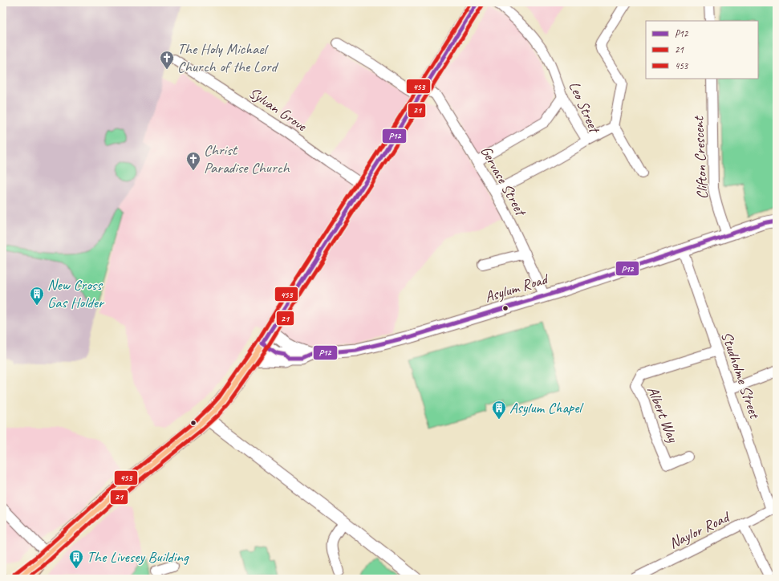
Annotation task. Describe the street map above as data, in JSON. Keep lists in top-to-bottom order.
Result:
{
  "streets": {
    "street": [
      "Leo Street",
      "Sylvan Grove",
      "Clifton Crescent",
      "Gervase Street",
      "Asylum Road",
      "Studholme Street",
      "Albert Way",
      "Naylor Road"
    ]
  },
  "crossings": [
    ["Leo Street", "Gervase Street"],
    ["Clifton Crescent", "Asylum Road"],
    ["Gervase Street", "Asylum Road"],
    ["Asylum Road", "Studholme Street"],
    ["Studholme Street", "Albert Way"],
    ["Studholme Street", "Naylor Road"]
  ],
  "places": {
    "church": ["The Holy Michael Church of the Lord", "Christ Paradise Church"],
    "building": ["New Cross Gas Holder", "Asylum Chapel", "The Livesey Building"]
  },
  "lines": ["transit line P12", "transit line 453", "transit line 21"],
  "legend": ["P12", "21", "453"]
}
